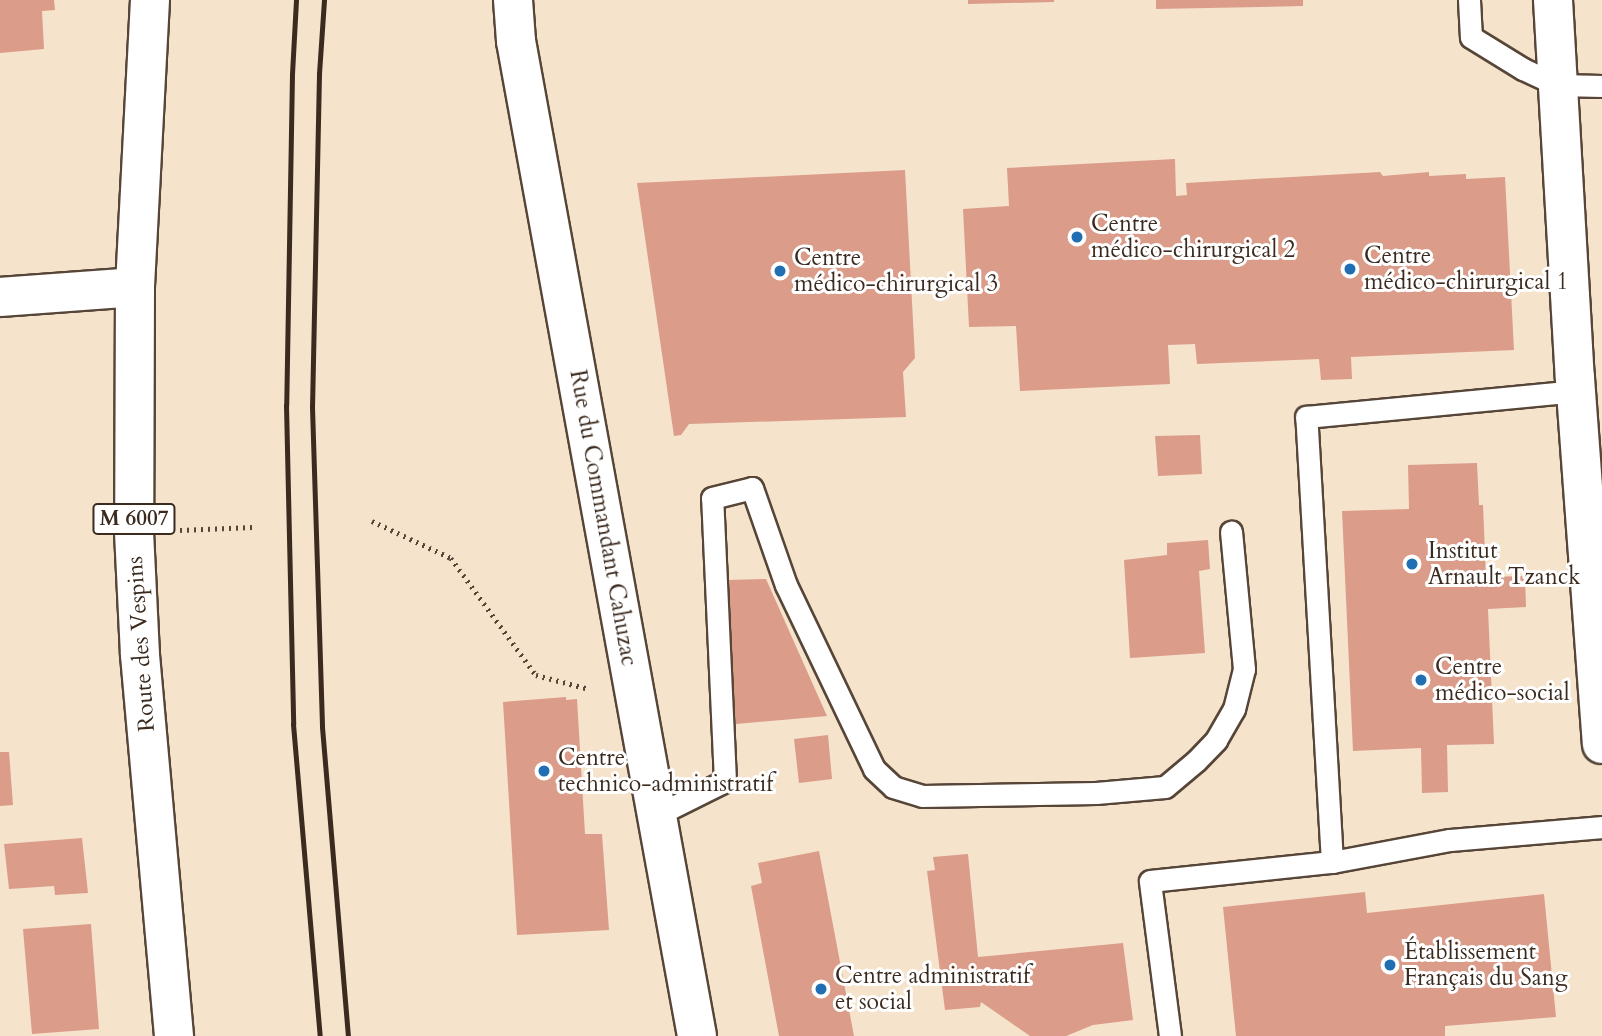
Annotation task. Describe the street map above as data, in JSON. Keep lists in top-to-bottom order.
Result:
{
  "streets": {
    "street": ["Rue du Commandant Cahuzac", "M 6007", "Route des Vespins"]
  },
  "places": [
    "Centre médico-chirurgical 2",
    "Centre médico-chirurgical 1",
    "Centre médico-chirurgical 3",
    "Institut Arnault Tzanck",
    "Centre médico-social",
    "Centre technico-administratif",
    "Établissement Français du Sang",
    "Centre administratif et social"
  ]
}
